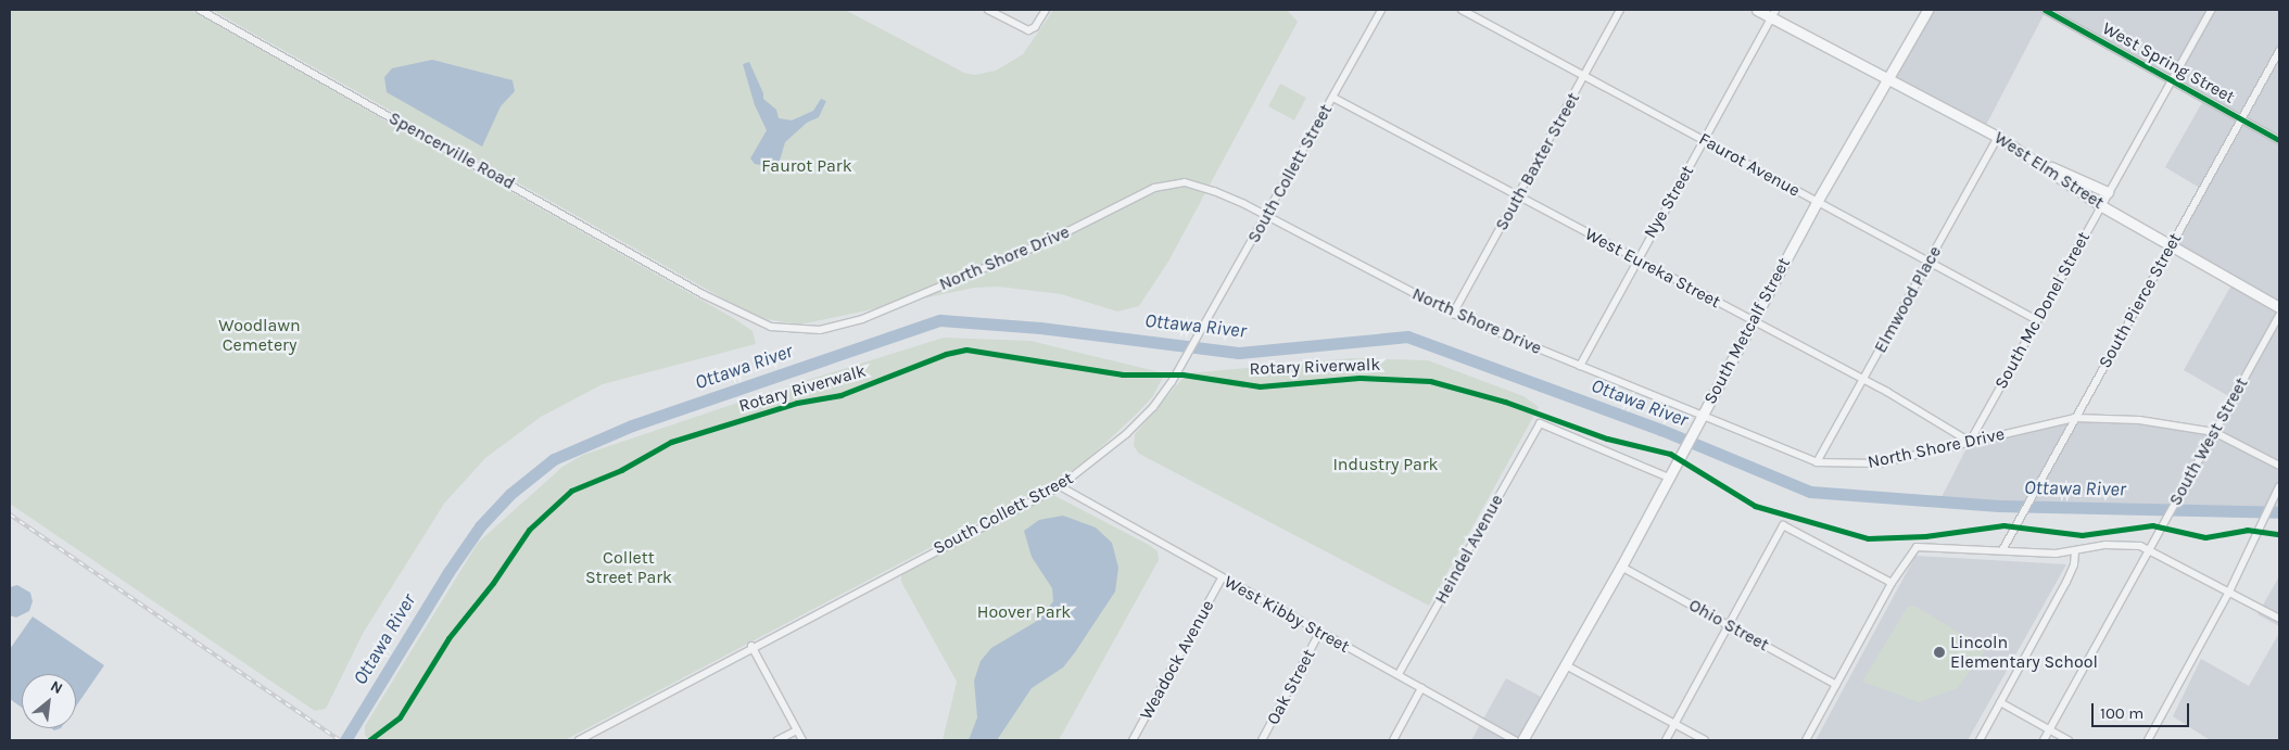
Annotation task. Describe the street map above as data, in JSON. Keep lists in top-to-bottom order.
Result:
{
  "streets": {
    "main road": ["West Elm Street", "South Metcalf Street"],
    "street": [
      "West Spring Street",
      "Spencerville Road",
      "South Baxter Street",
      "Faurot Avenue",
      "South Collett Street",
      "Nye Street",
      "North Shore Drive",
      "West Eureka Street",
      "Elmwood Place",
      "South Pierce Street",
      "South Mc Donel Street",
      "South West Street",
      "Heindel Avenue",
      "West Kibby Street",
      "Ohio Street",
      "Weadock Avenue",
      "Oak Street"
    ],
    "cycle path": ["Rotary Riverwalk"]
  },
  "crossings": [
    ["West Spring Street", "South Pierce Street"],
    ["West Spring Street", "South Mc Donel Street"],
    ["Spencerville Road", "North Shore Drive"],
    ["South Baxter Street", "Faurot Avenue"],
    ["South Baxter Street", "North Shore Drive"],
    ["South Baxter Street", "West Eureka Street"],
    ["Faurot Avenue", "Nye Street"],
    ["Faurot Avenue", "Elmwood Place"],
    ["Faurot Avenue", "South Mc Donel Street"],
    ["Faurot Avenue", "South Metcalf Street"],
    ["West Elm Street", "Nye Street"],
    ["West Elm Street", "Elmwood Place"],
    ["West Elm Street", "South Pierce Street"],
    ["West Elm Street", "South Mc Donel Street"],
    ["West Elm Street", "South Metcalf Street"],
    ["South Collett Street", "North Shore Drive"],
    ["South Collett Street", "West Eureka Street"],
    ["South Collett Street", "West Kibby Street"],
    ["Nye Street", "North Shore Drive"],
    ["Nye Street", "West Eureka Street"],
    ["North Shore Drive", "West Eureka Street"],
    ["North Shore Drive", "Elmwood Place"],
    ["North Shore Drive", "South Pierce Street"],
    ["North Shore Drive", "South Mc Donel Street"],
    ["North Shore Drive", "South Metcalf Street"],
    ["North Shore Drive", "South West Street"],
    ["West Eureka Street", "Elmwood Place"],
    ["West Eureka Street", "South Mc Donel Street"],
    ["West Eureka Street", "South Metcalf Street"],
    ["South Metcalf Street", "Heindel Avenue"],
    ["South Metcalf Street", "Ohio Street"],
    ["Heindel Avenue", "West Kibby Street"],
    ["West Kibby Street", "Weadock Avenue"],
    ["West Kibby Street", "Oak Street"]
  ],
  "water": ["Ottawa River"],
  "parks": [
    "Faurot Park",
    "Woodlawn Cemetery",
    "Industry Park",
    "Collett Street Park",
    "Hoover Park"
  ],
  "places": ["Lincoln Elementary School"],
  "scale_bar": "100 m",
  "north": "top right"
}
